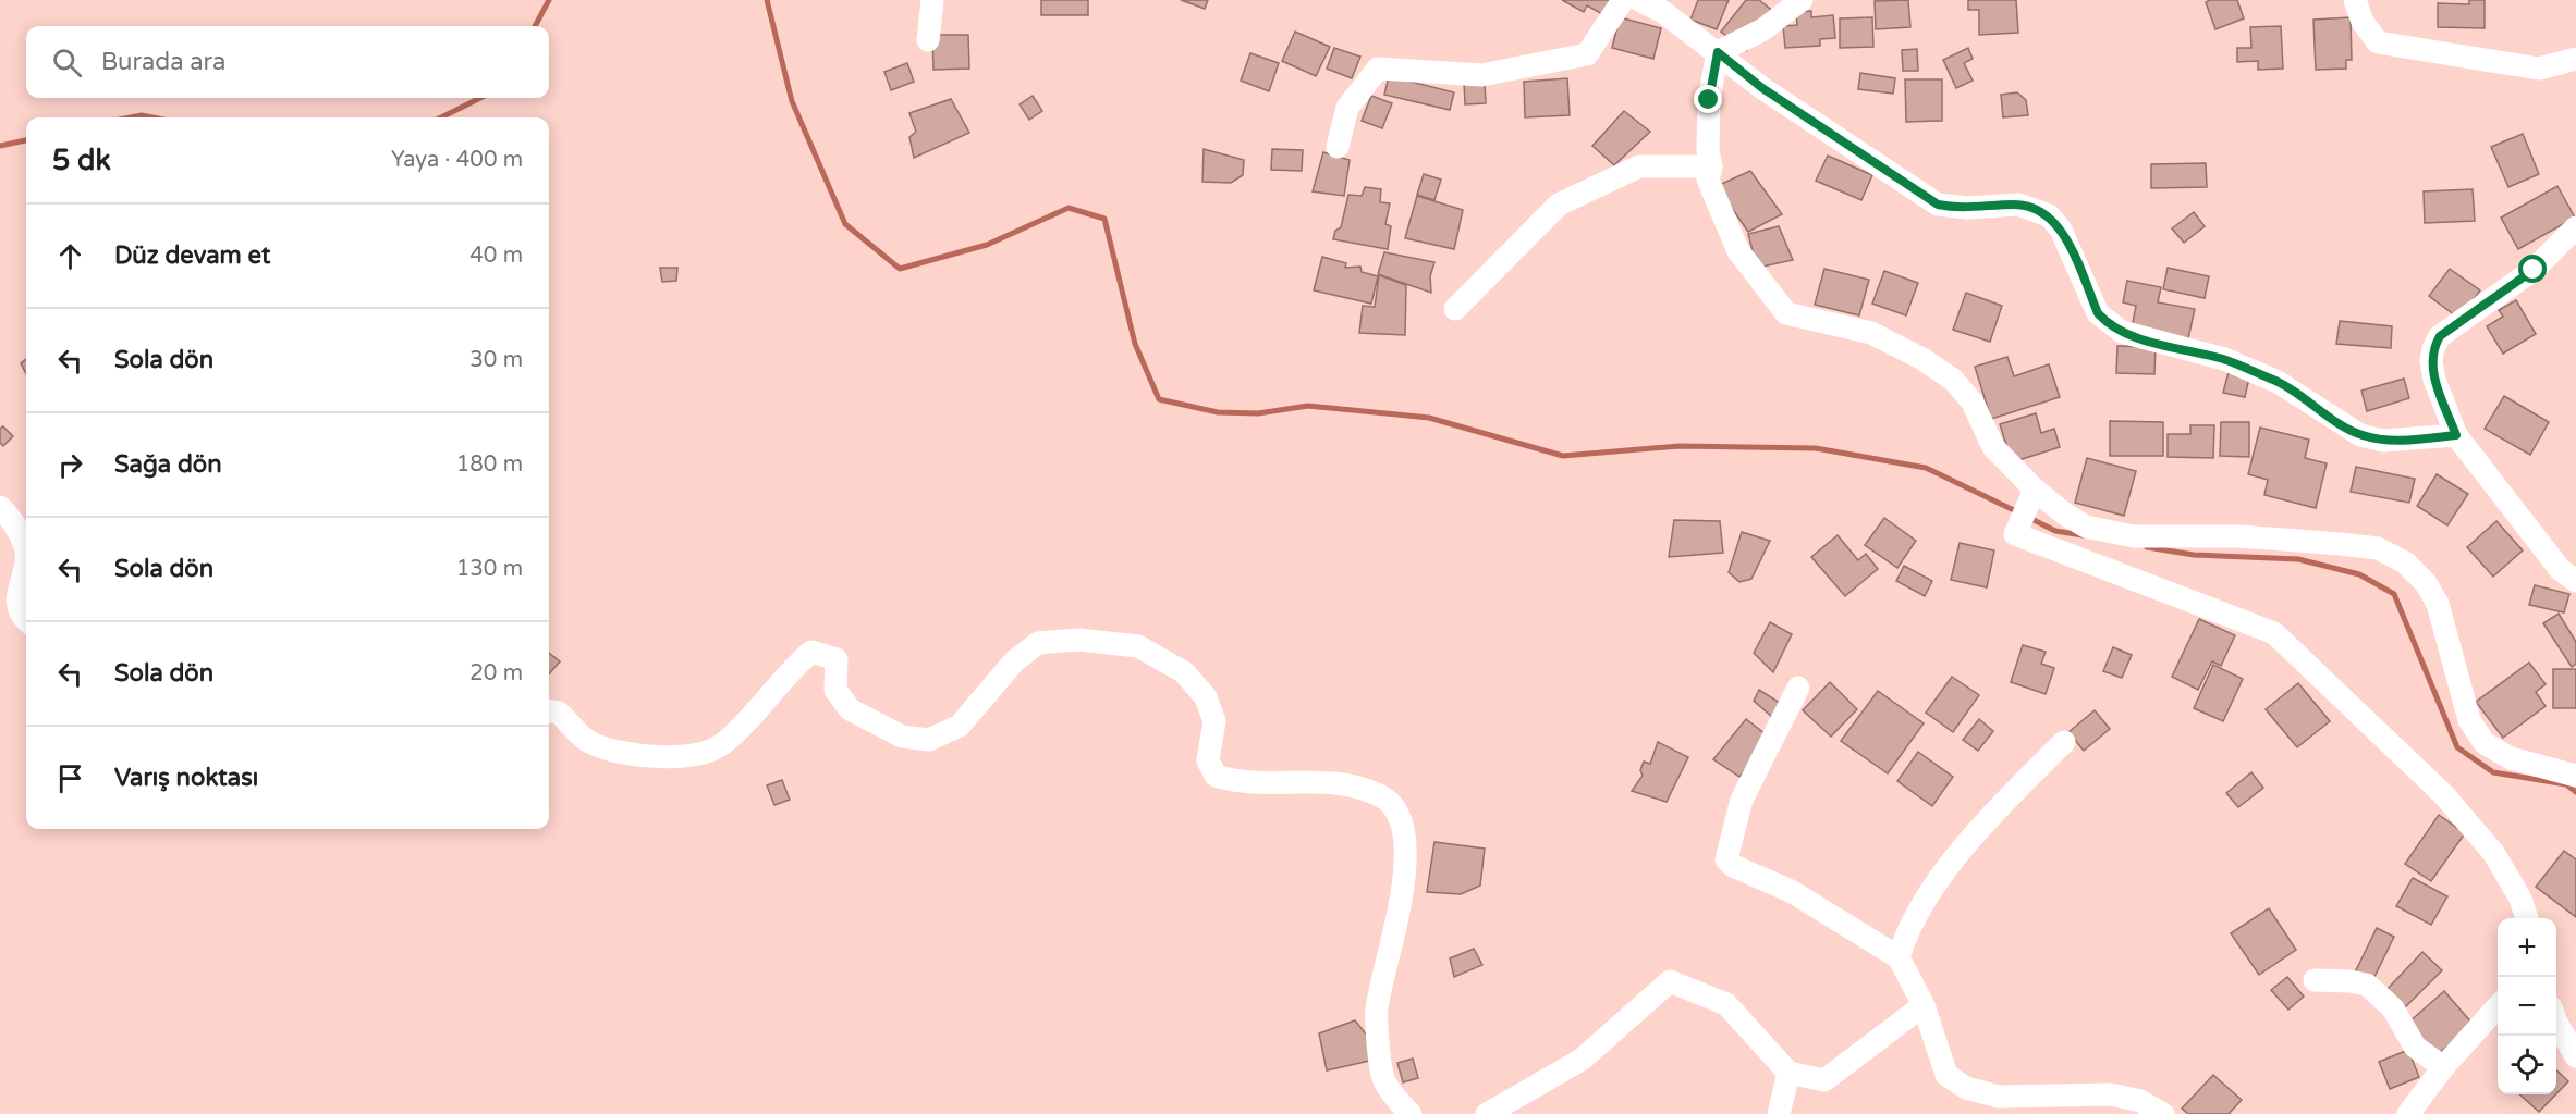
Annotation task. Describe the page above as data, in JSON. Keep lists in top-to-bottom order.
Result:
{
  "page": {
    "search": "Burada ara",
    "heading": ["5 dk", "Yaya · 400 m"],
    "list": [
      ["Düz devam et", "40 m"],
      ["Sola dön", "30 m"],
      ["Sağa dön", "180 m"],
      ["Sola dön", "130 m"],
      ["Sola dön", "20 m"],
      "Varış noktası"
    ],
    "map_buttons": ["+", "−"]
  }
}
